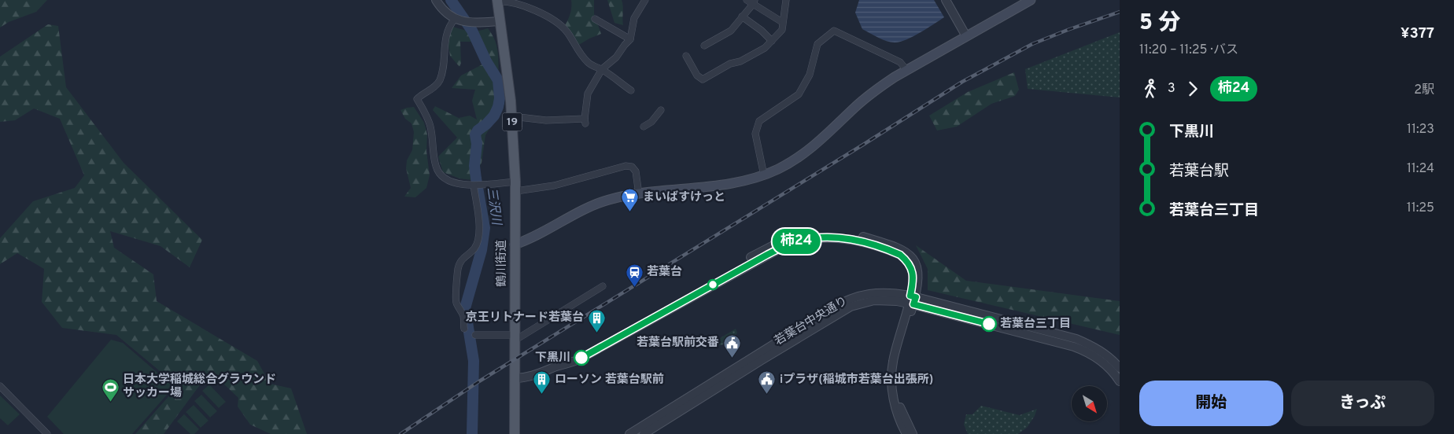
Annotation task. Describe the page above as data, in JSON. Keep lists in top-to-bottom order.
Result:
{
  "streets": {
    "main road": ["19", "鶴川街道"],
    "street": ["若葉台中央通り"]
  },
  "water": ["三沢川"],
  "places": {
    "supermarket": ["まいばすけっと"],
    "station": ["若葉台"],
    "other": ["若葉台三丁目", "下黒川"],
    "building": ["京王リトナード若葉台", "ローソン 若葉台駅前"],
    "public building": ["若葉台駅前交番", "iプラザ(稲城市若葉台出張所)"],
    "sports": ["日本大学稲城総合グラウンド サッカー場"]
  },
  "lines": ["bus line 柿24"],
  "north": "bottom right",
  "page": {
    "on_map": "柿24",
    "heading": ["5 分", "11:20 – 11:25 · バス", "¥377"],
    "legs": ["3", "柿24", "2駅"],
    "list": [
      {
        "name": "下黒川",
        "value": "11:23"
      },
      {
        "name": "若葉台駅",
        "value": "11:24"
      },
      {
        "name": "若葉台三丁目",
        "value": "11:25"
      }
    ],
    "buttons": ["開始", "きっぷ"]
  }
}
